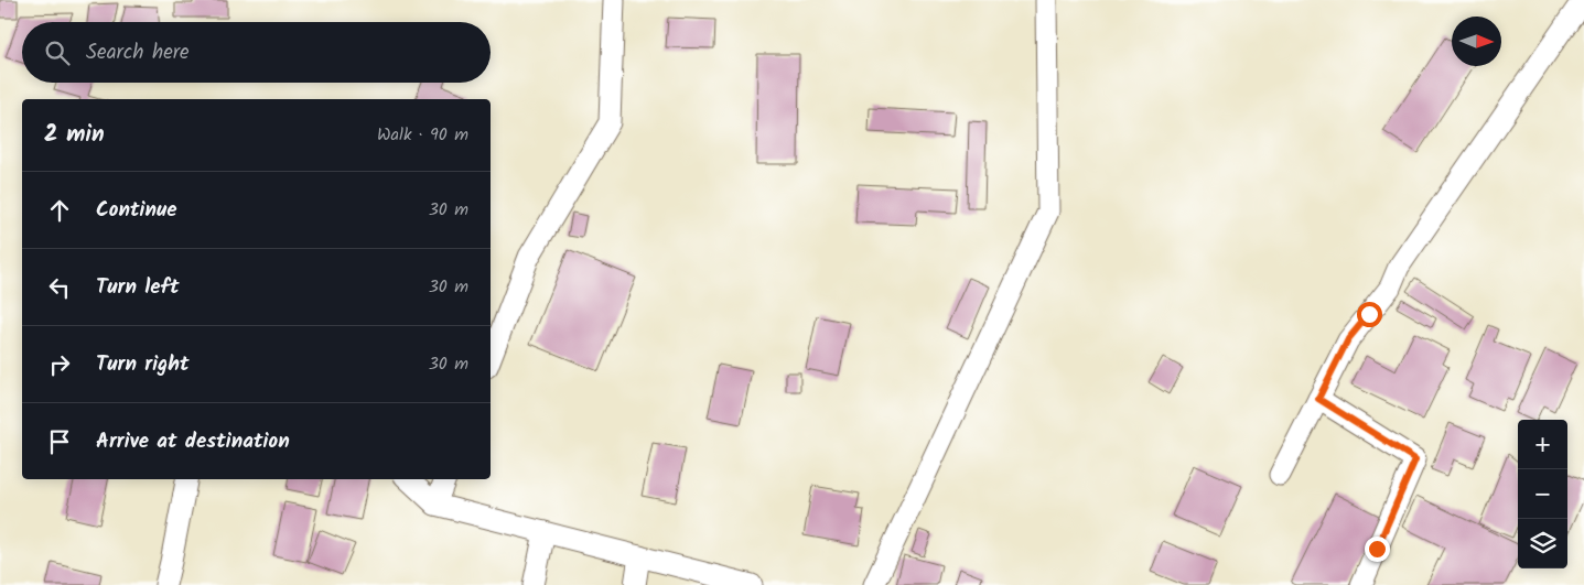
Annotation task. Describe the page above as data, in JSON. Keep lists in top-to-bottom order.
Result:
{
  "north": "right",
  "page": {
    "search": "Search here",
    "heading": ["2 min", "Walk · 90 m"],
    "list": [
      ["Continue", "30 m"],
      ["Turn left", "30 m"],
      ["Turn right", "30 m"],
      "Arrive at destination"
    ],
    "map_buttons": ["+", "−"]
  }
}
